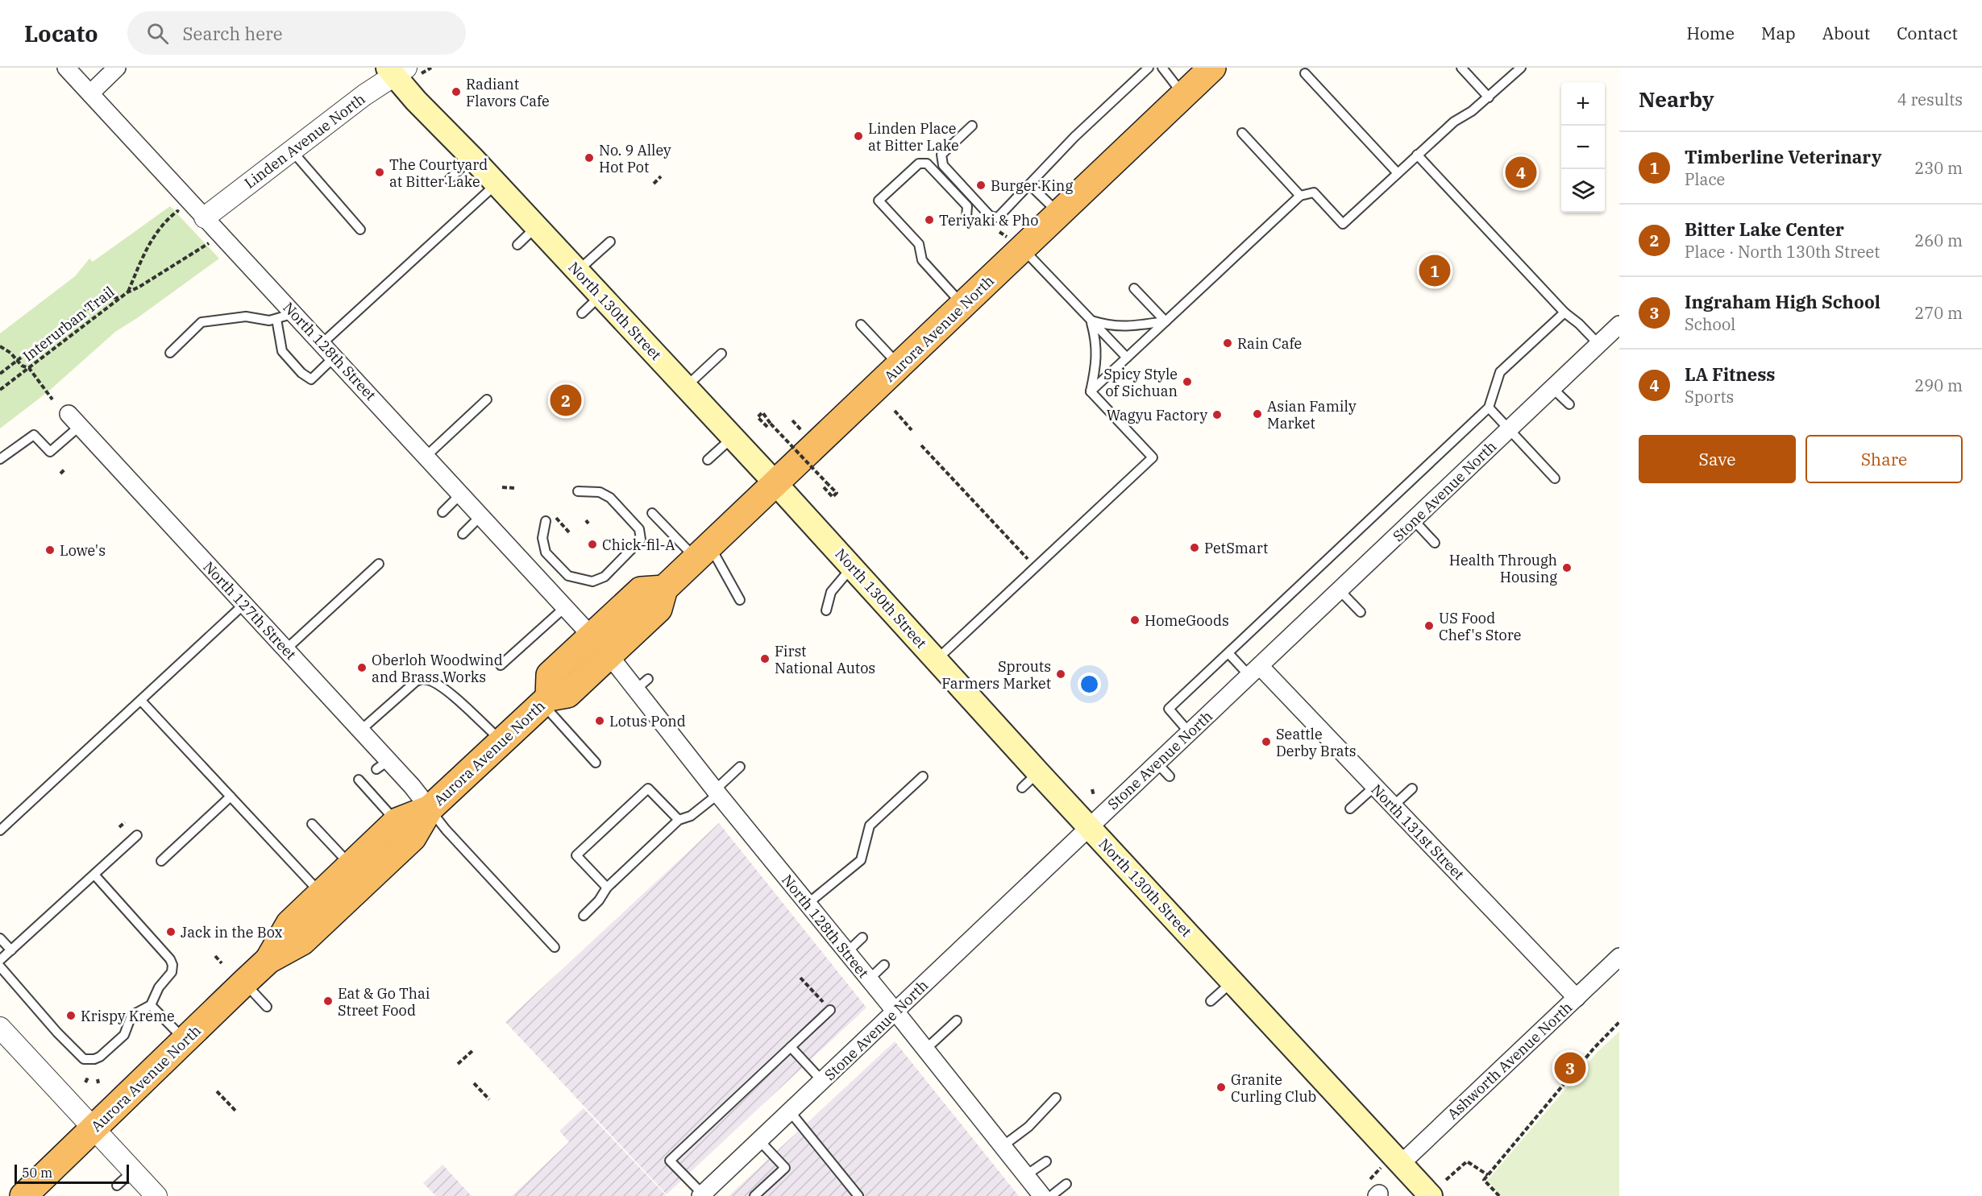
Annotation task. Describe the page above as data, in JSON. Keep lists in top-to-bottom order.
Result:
{
  "streets": {
    "highway": ["Aurora Avenue North"],
    "main road": ["North 130th Street"],
    "street": [
      "Linden Avenue North",
      "North 128th Street",
      "Stone Avenue North",
      "North 127th Street",
      "North 131st Street",
      "Ashworth Avenue North"
    ],
    "path": ["Interurban Trail"]
  },
  "crossings": [
    ["Linden Avenue North", "North 130th Street"],
    ["Linden Avenue North", "North 128th Street"],
    ["North 130th Street", "Aurora Avenue North"],
    ["North 130th Street", "Stone Avenue North"],
    ["North 130th Street", "Ashworth Avenue North"],
    ["Aurora Avenue North", "North 128th Street"],
    ["Aurora Avenue North", "North 127th Street"],
    ["North 128th Street", "Stone Avenue North"],
    ["Stone Avenue North", "North 131st Street"],
    ["North 131st Street", "Ashworth Avenue North"]
  ],
  "places": [
    "Radiant Flavors Cafe",
    "Linden Place at Bitter Lake",
    "No. 9 Alley Hot Pot",
    "The Courtyard at Bitter Lake",
    "Burger King",
    "Teriyaki & Pho",
    "Rain Cafe",
    "Spicy Style of Sichuan",
    "Asian Family Market",
    "Wagyu Factory",
    "Chick-fil-A",
    "PetSmart",
    "Lowe's",
    "Health Through Housing",
    "HomeGoods",
    "US Food Chef's Store",
    "First National Autos",
    "Oberloh Woodwind and Brass Works",
    "Sprouts Farmers Market",
    "Lotus Pond",
    "Seattle Derby Brats",
    "Jack in the Box",
    "Eat & Go Thai Street Food",
    "Krispy Kreme",
    "Granite Curling Club"
  ],
  "scale_bar": "50 m",
  "page": {
    "header": "Locato",
    "search": "Search here",
    "nav": [
      "Home",
      "Map",
      "About",
      "Contact"
    ],
    "heading": ["Nearby", "4 results"],
    "map_buttons": ["+", "−"],
    "list": [
      {
        "mark": "1",
        "name": "Timberline Veterinary",
        "note": "Place",
        "value": "230 m"
      },
      {
        "mark": "2",
        "name": "Bitter Lake Center",
        "note": "Place · North 130th Street",
        "value": "260 m"
      },
      {
        "mark": "3",
        "name": "Ingraham High School",
        "note": "School",
        "value": "270 m"
      },
      {
        "mark": "4",
        "name": "LA Fitness",
        "note": "Sports",
        "value": "290 m"
      }
    ],
    "pins": [
      "4",
      "1",
      "2",
      "3"
    ],
    "buttons": ["Save", "Share"],
    "scale": "50 m"
  }
}
